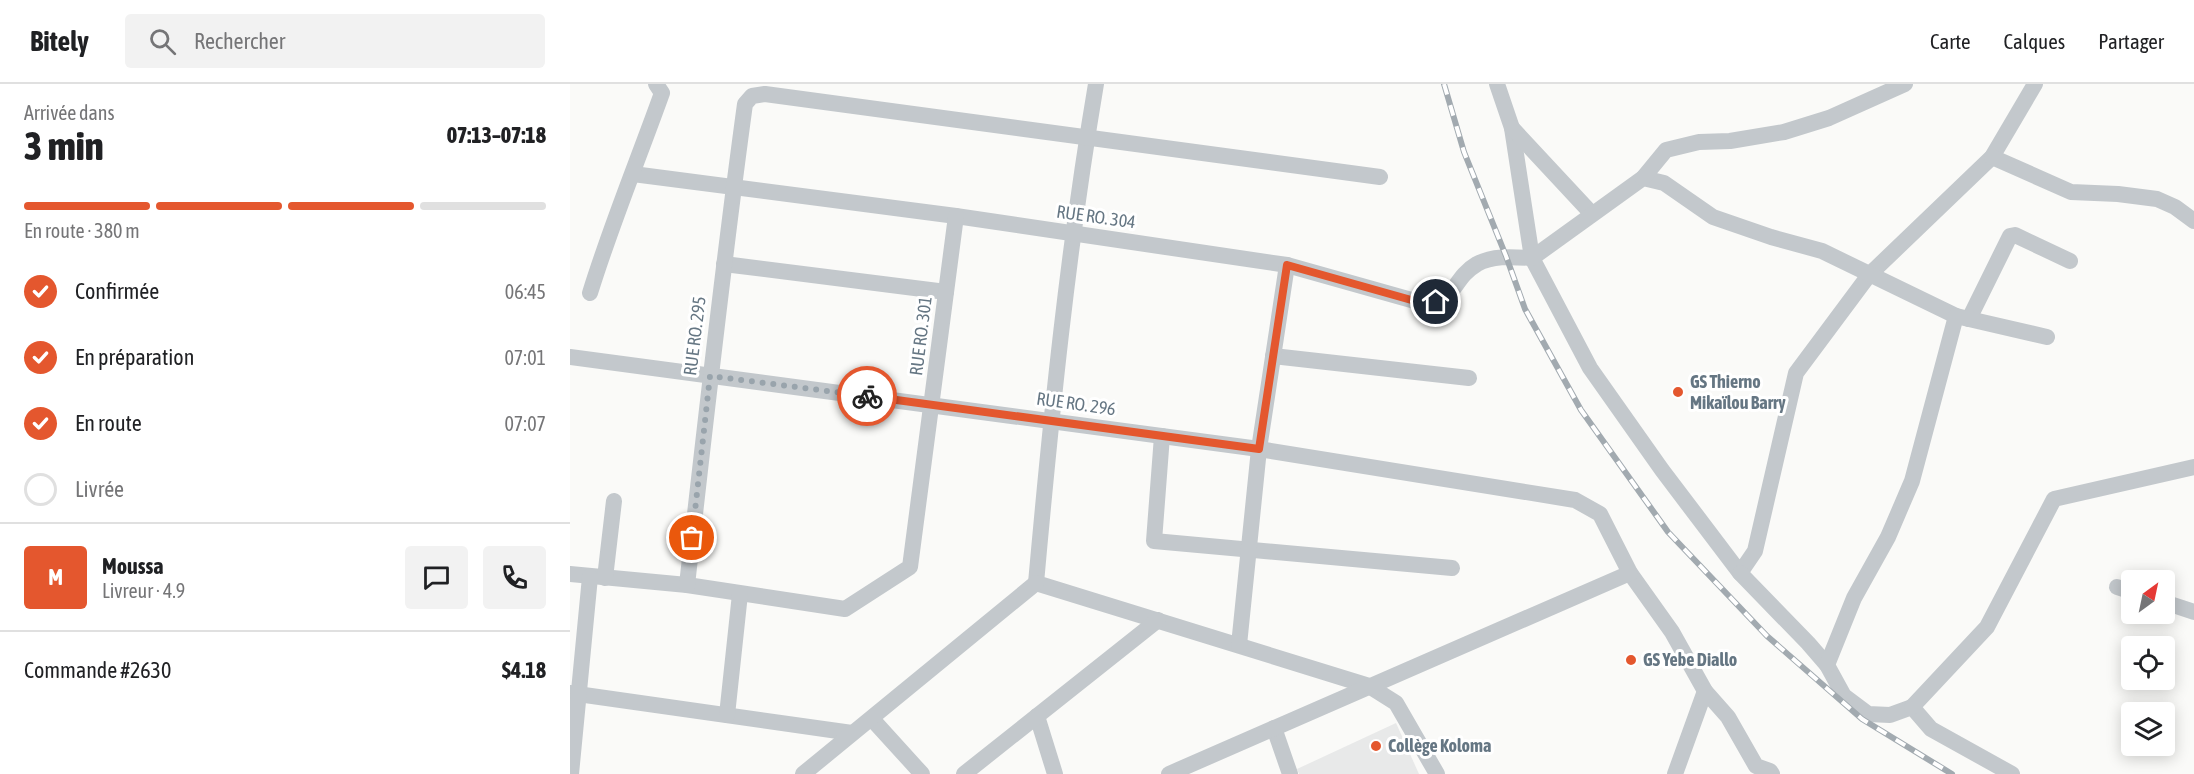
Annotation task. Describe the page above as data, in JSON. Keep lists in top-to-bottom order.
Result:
{
  "streets": {
    "street": [
      "RUE RO. 304",
      "RUE RO. 295",
      "RUE RO. 301",
      "RUE RO. 296"
    ]
  },
  "crossings": [
    ["RUE RO. 304", "RUE RO. 295"],
    ["RUE RO. 304", "RUE RO. 301"],
    ["RUE RO. 295", "RUE RO. 296"],
    ["RUE RO. 301", "RUE RO. 296"]
  ],
  "places": ["GS Thierno Mikaïlou Barry", "GS Yebe Diallo", "Collège Koloma"],
  "north": "top right",
  "page": {
    "header": "Bitely",
    "search": "Rechercher",
    "nav": ["Carte", "Calques", "Partager"],
    "heading": ["3 min", "Arrivée dans", "07:13–07:18"],
    "panel": [
      "Moussa",
      "Livreur · 4.9",
      "Commande #2630",
      "$4.18"
    ],
    "bar": "En route · 380 m",
    "list": [
      ["Confirmée", "06:45"],
      ["En préparation", "07:01"],
      ["En route", "07:07"],
      "Livrée"
    ],
    "round": "M"
  }
}
